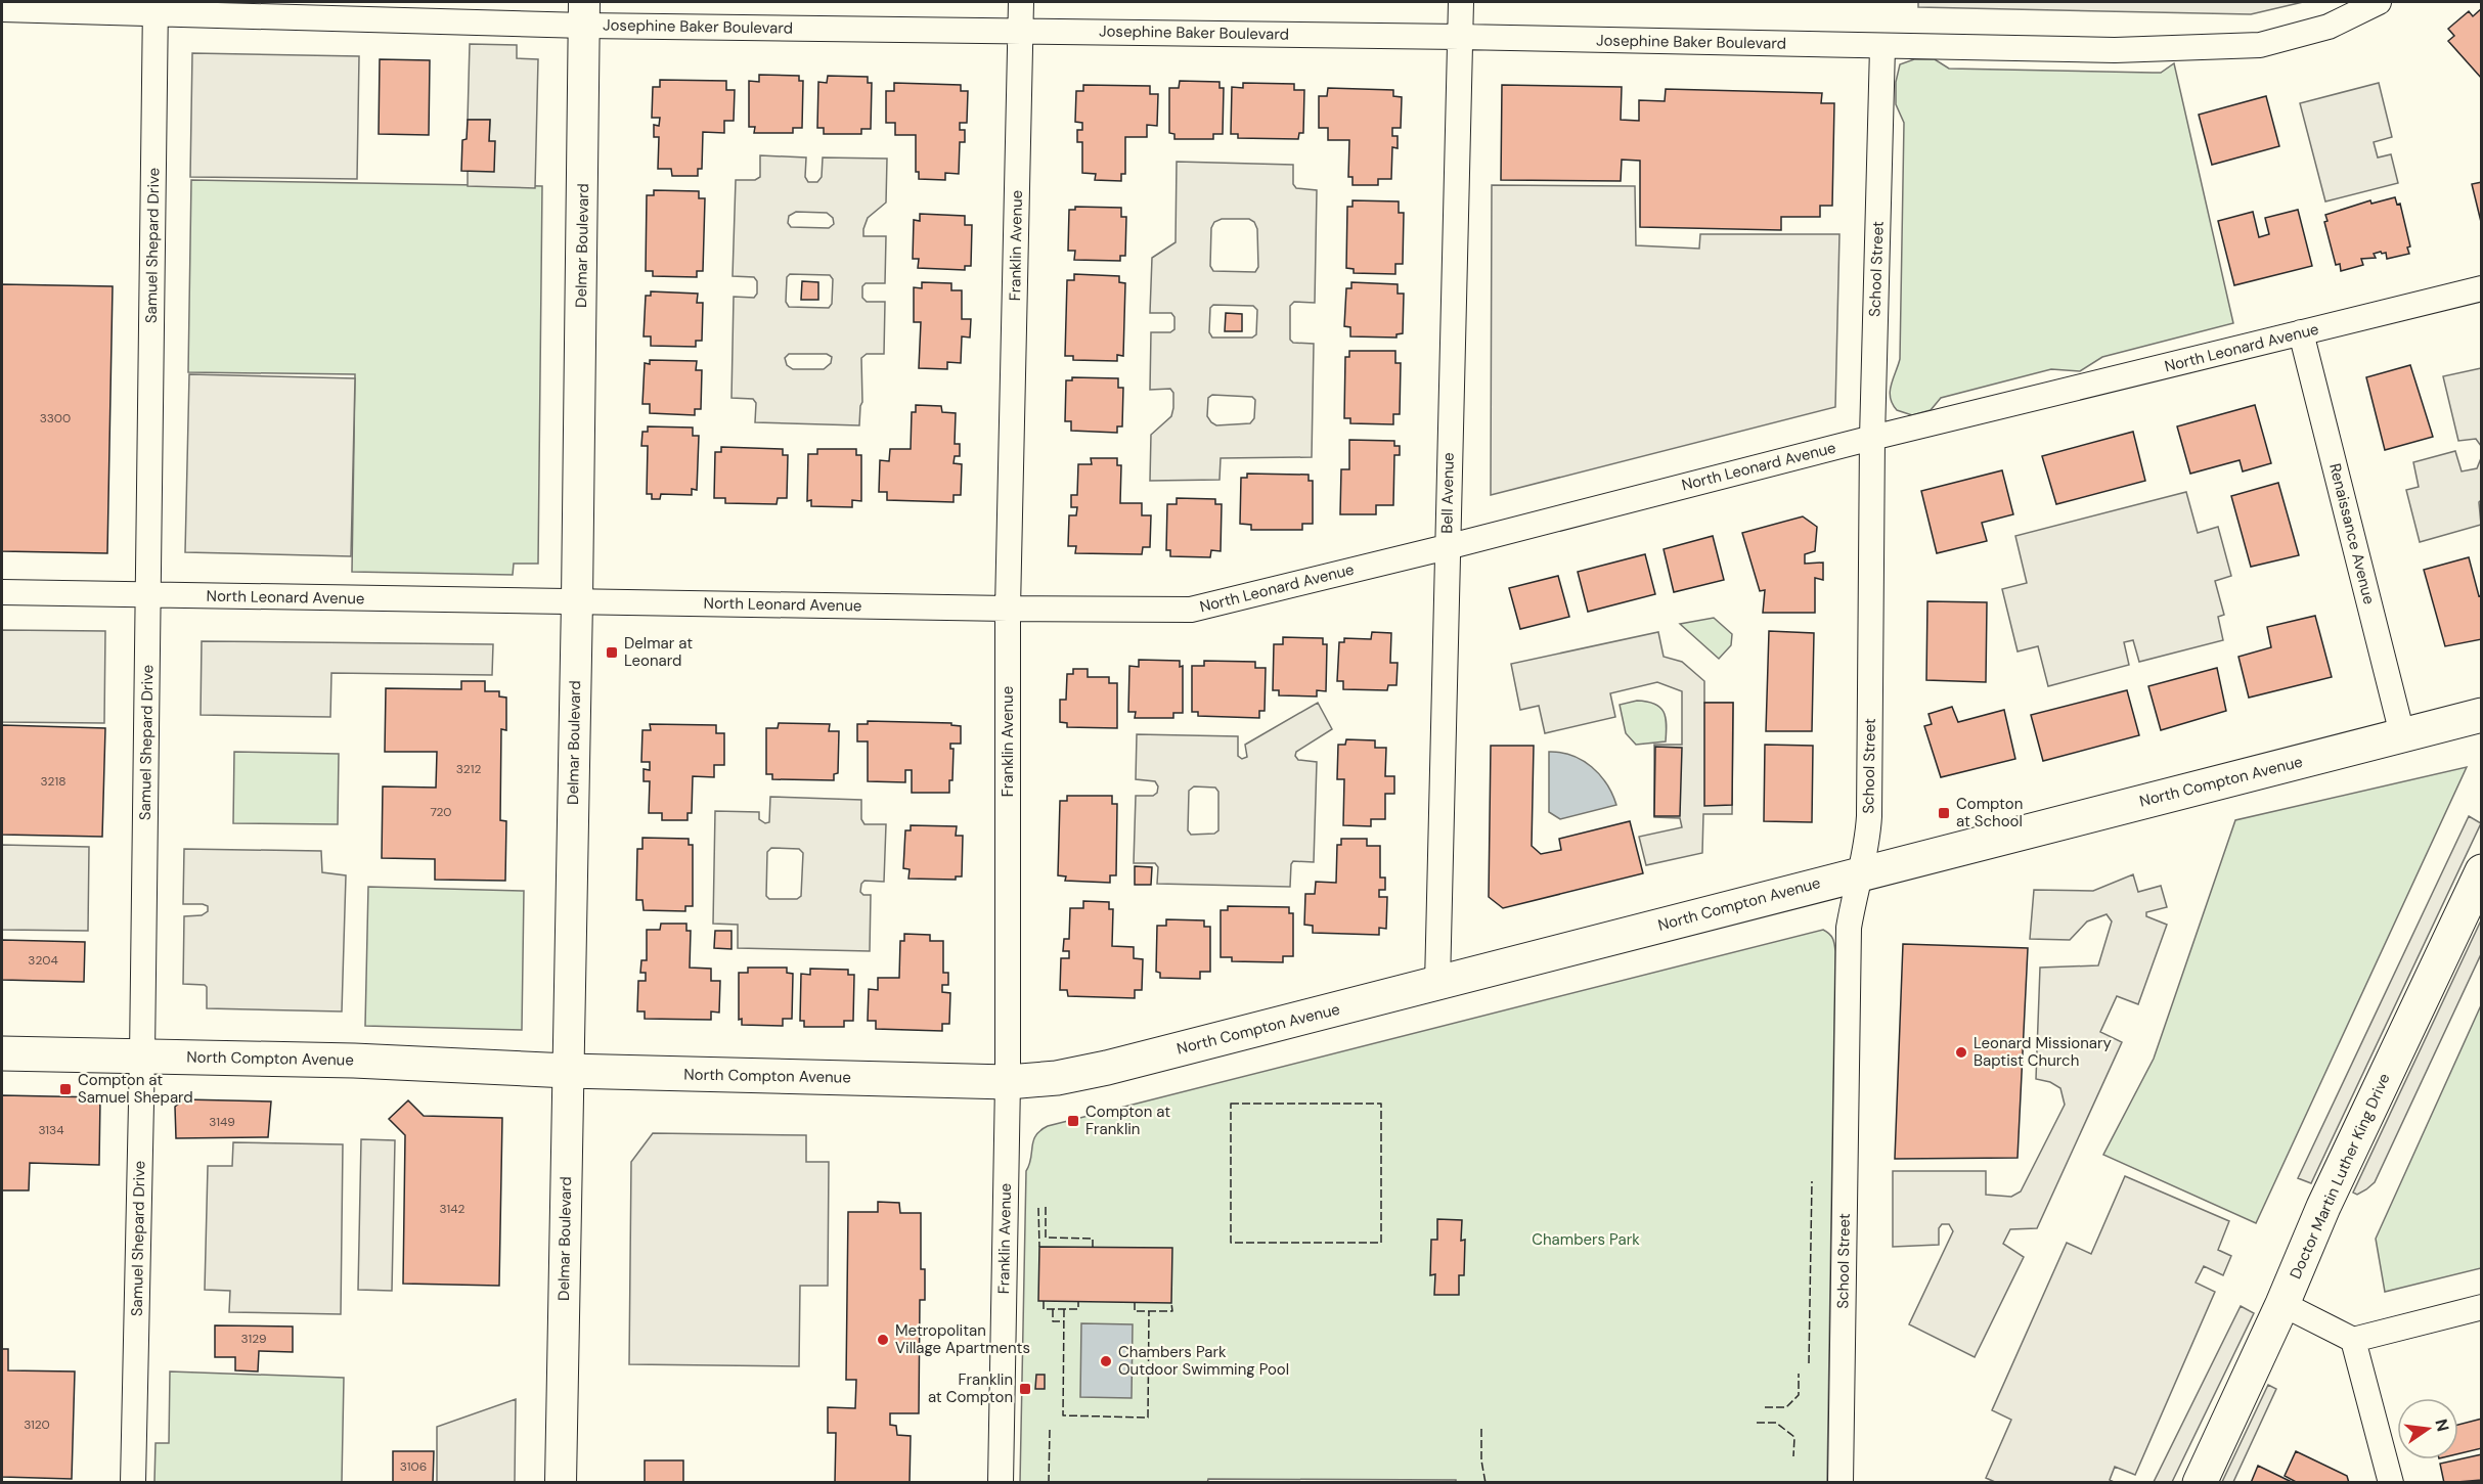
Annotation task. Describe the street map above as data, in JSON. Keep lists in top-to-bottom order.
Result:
{
  "streets": {
    "main road": ["North Compton Avenue", "Doctor Martin Luther King Drive"],
    "street": [
      "Josephine Baker Boulevard",
      "Samuel Shepard Drive",
      "Delmar Boulevard",
      "Franklin Avenue",
      "School Street",
      "North Leonard Avenue",
      "Bell Avenue",
      "Renaissance Avenue"
    ]
  },
  "crossings": [
    ["Josephine Baker Boulevard", "Samuel Shepard Drive"],
    ["Josephine Baker Boulevard", "Delmar Boulevard"],
    ["Josephine Baker Boulevard", "Franklin Avenue"],
    ["Josephine Baker Boulevard", "School Street"],
    ["Josephine Baker Boulevard", "Bell Avenue"],
    ["Samuel Shepard Drive", "North Leonard Avenue"],
    ["Samuel Shepard Drive", "North Compton Avenue"],
    ["Delmar Boulevard", "North Leonard Avenue"],
    ["Delmar Boulevard", "North Compton Avenue"],
    ["Franklin Avenue", "North Leonard Avenue"],
    ["Franklin Avenue", "North Compton Avenue"],
    ["School Street", "North Leonard Avenue"],
    ["School Street", "North Compton Avenue"],
    ["North Leonard Avenue", "Bell Avenue"],
    ["North Leonard Avenue", "Renaissance Avenue"],
    ["Bell Avenue", "North Compton Avenue"],
    ["Renaissance Avenue", "North Compton Avenue"]
  ],
  "parks": ["Chambers Park"],
  "places": {
    "transit": [
      "Delmar at Leonard",
      "Compton at School",
      "Compton at Samuel Shepard",
      "Compton at Franklin",
      "Franklin at Compton"
    ],
    "other": ["Leonard Missionary Baptist Church", "Metropolitan Village Apartments", "Chambers Park Outdoor Swimming Pool"]
  },
  "house_numbers": [
    "3300",
    "3212",
    "3218",
    "720",
    "3204",
    "3149",
    "3134",
    "3142",
    "3129",
    "3120",
    "3106"
  ],
  "north": "right"
}
